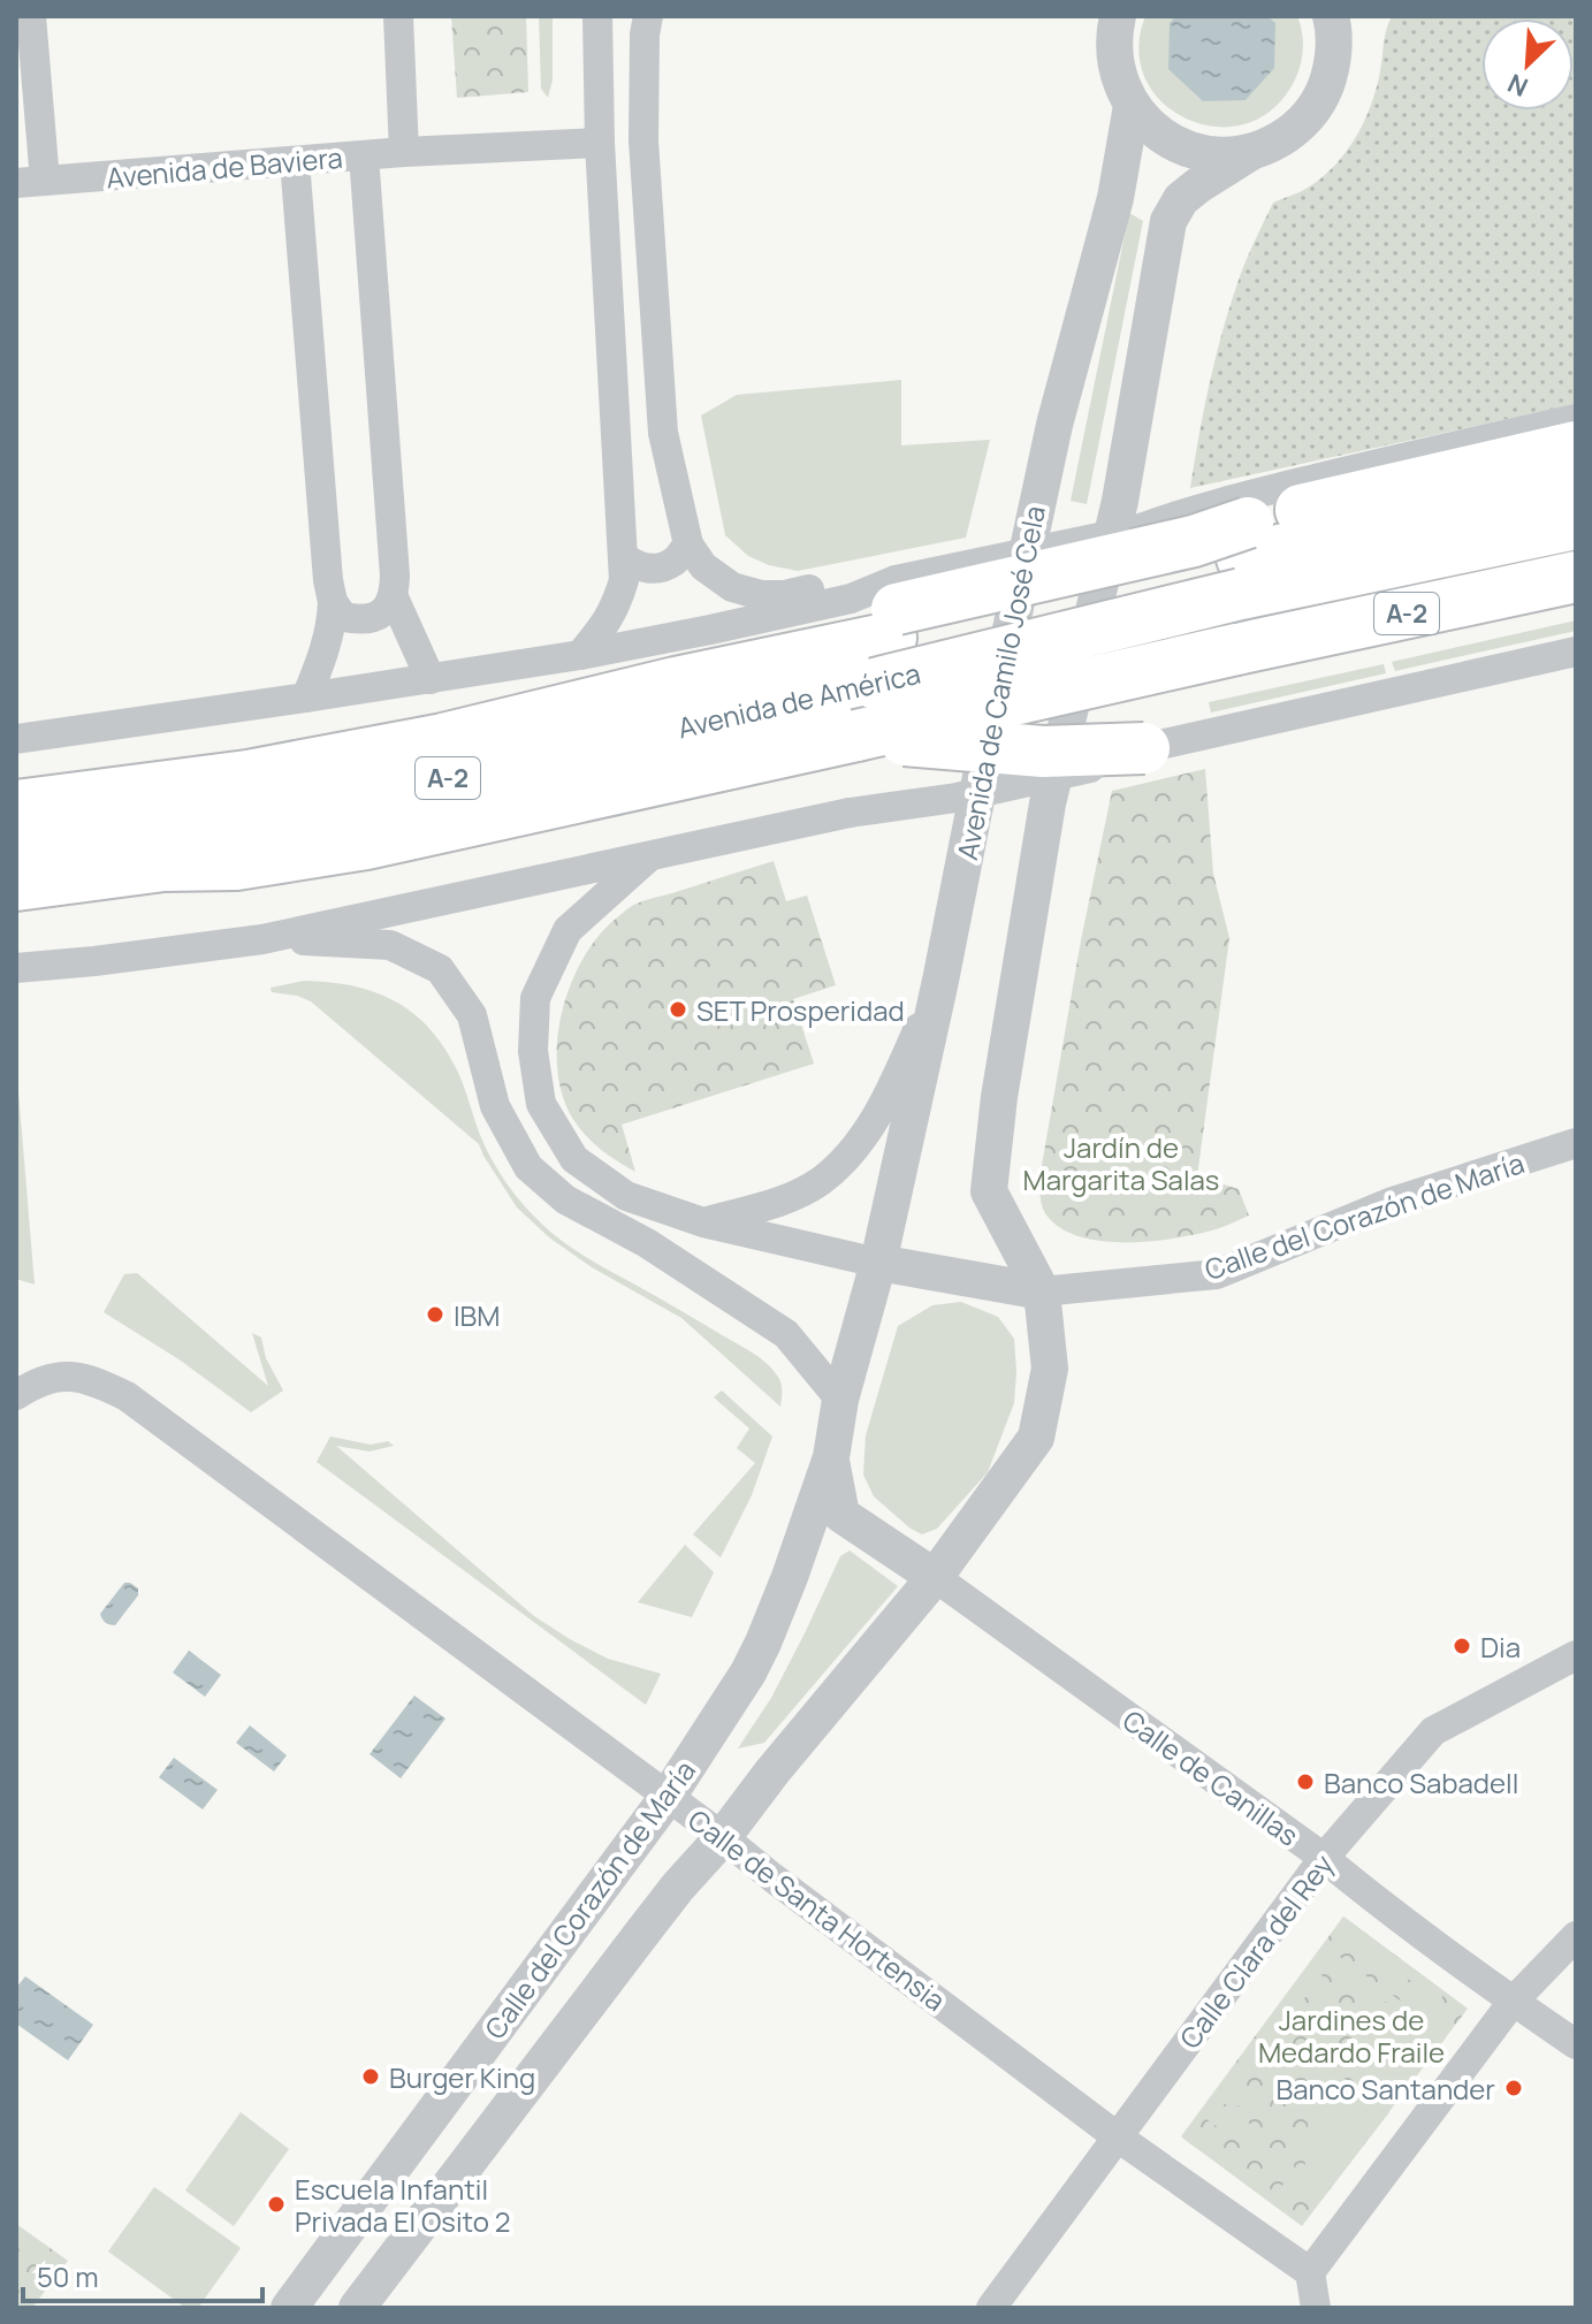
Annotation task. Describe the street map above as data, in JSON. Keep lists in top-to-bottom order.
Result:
{
  "streets": {
    "highway": ["A-2", "Avenida de América"],
    "street": [
      "Avenida de Baviera",
      "Avenida de Camilo José Cela",
      "Calle del Corazón de María",
      "Calle de Canillas",
      "Calle de Santa Hortensia",
      "Calle Clara del Rey"
    ]
  },
  "crossings": [
    ["A-2", "Avenida de América"],
    ["Avenida de Camilo José Cela", "Calle del Corazón de María"],
    ["Calle del Corazón de María", "Calle de Canillas"],
    ["Calle del Corazón de María", "Calle de Santa Hortensia"],
    ["Calle de Canillas", "Calle Clara del Rey"],
    ["Calle de Santa Hortensia", "Calle Clara del Rey"]
  ],
  "parks": ["Jardín de Margarita Salas", "Jardines de Medardo Fraile"],
  "places": [
    "SET Prosperidad",
    "IBM",
    "Dia",
    "Banco Sabadell",
    "Burger King",
    "Banco Santander",
    "Escuela Infantil Privada El Osito 2"
  ],
  "scale_bar": "50 m",
  "north": "bottom left"
}
